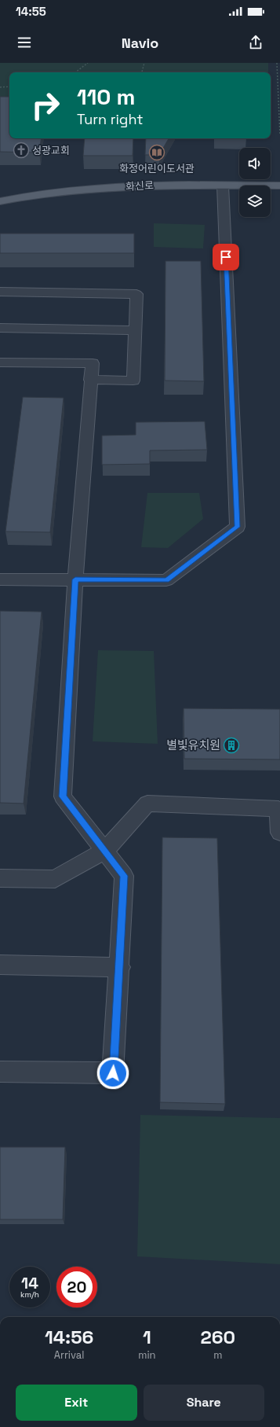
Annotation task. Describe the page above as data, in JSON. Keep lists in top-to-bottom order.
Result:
{
  "streets": {
    "main road": ["화신로"]
  },
  "places": {
    "church": ["성광교회"],
    "library": ["화정어린이도서관"],
    "building": ["별빛유치원"]
  },
  "page": {
    "status": "14:55",
    "header": "Navio",
    "turn": ["110 m", "Turn right"],
    "speed": "14 km/h",
    "limit": "20",
    "eta": [
      "14:56",
      "Arrival",
      "1",
      "min",
      "260",
      "m"
    ],
    "buttons": ["Exit", "Share"]
  }
}
